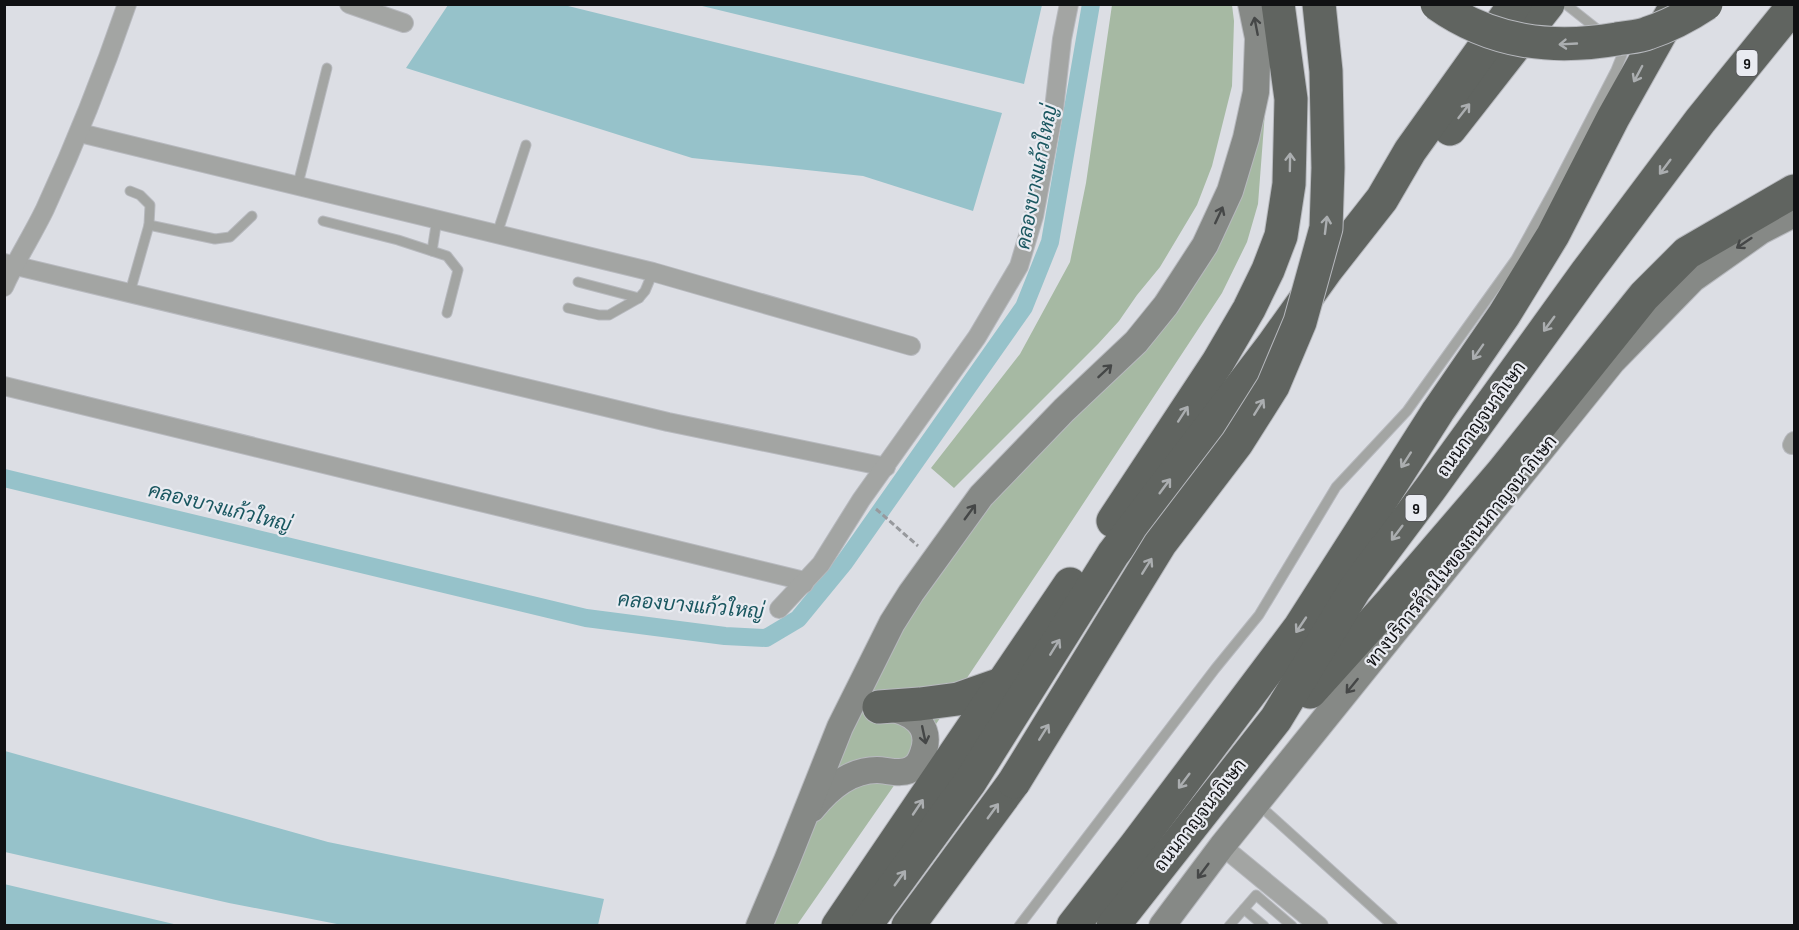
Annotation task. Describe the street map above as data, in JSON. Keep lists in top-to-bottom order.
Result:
{
  "streets": {
    "highway": ["9", "ถนนกาญจนาภิเษก"],
    "main road": ["ทางบริการด้านในของถนนกาญจนาภิเษก"]
  },
  "one_way": ["ทางบริการด้านในของถนนกาญจนาภิเษก"],
  "water": ["คลองบางแก้วใหญ่"]
}
